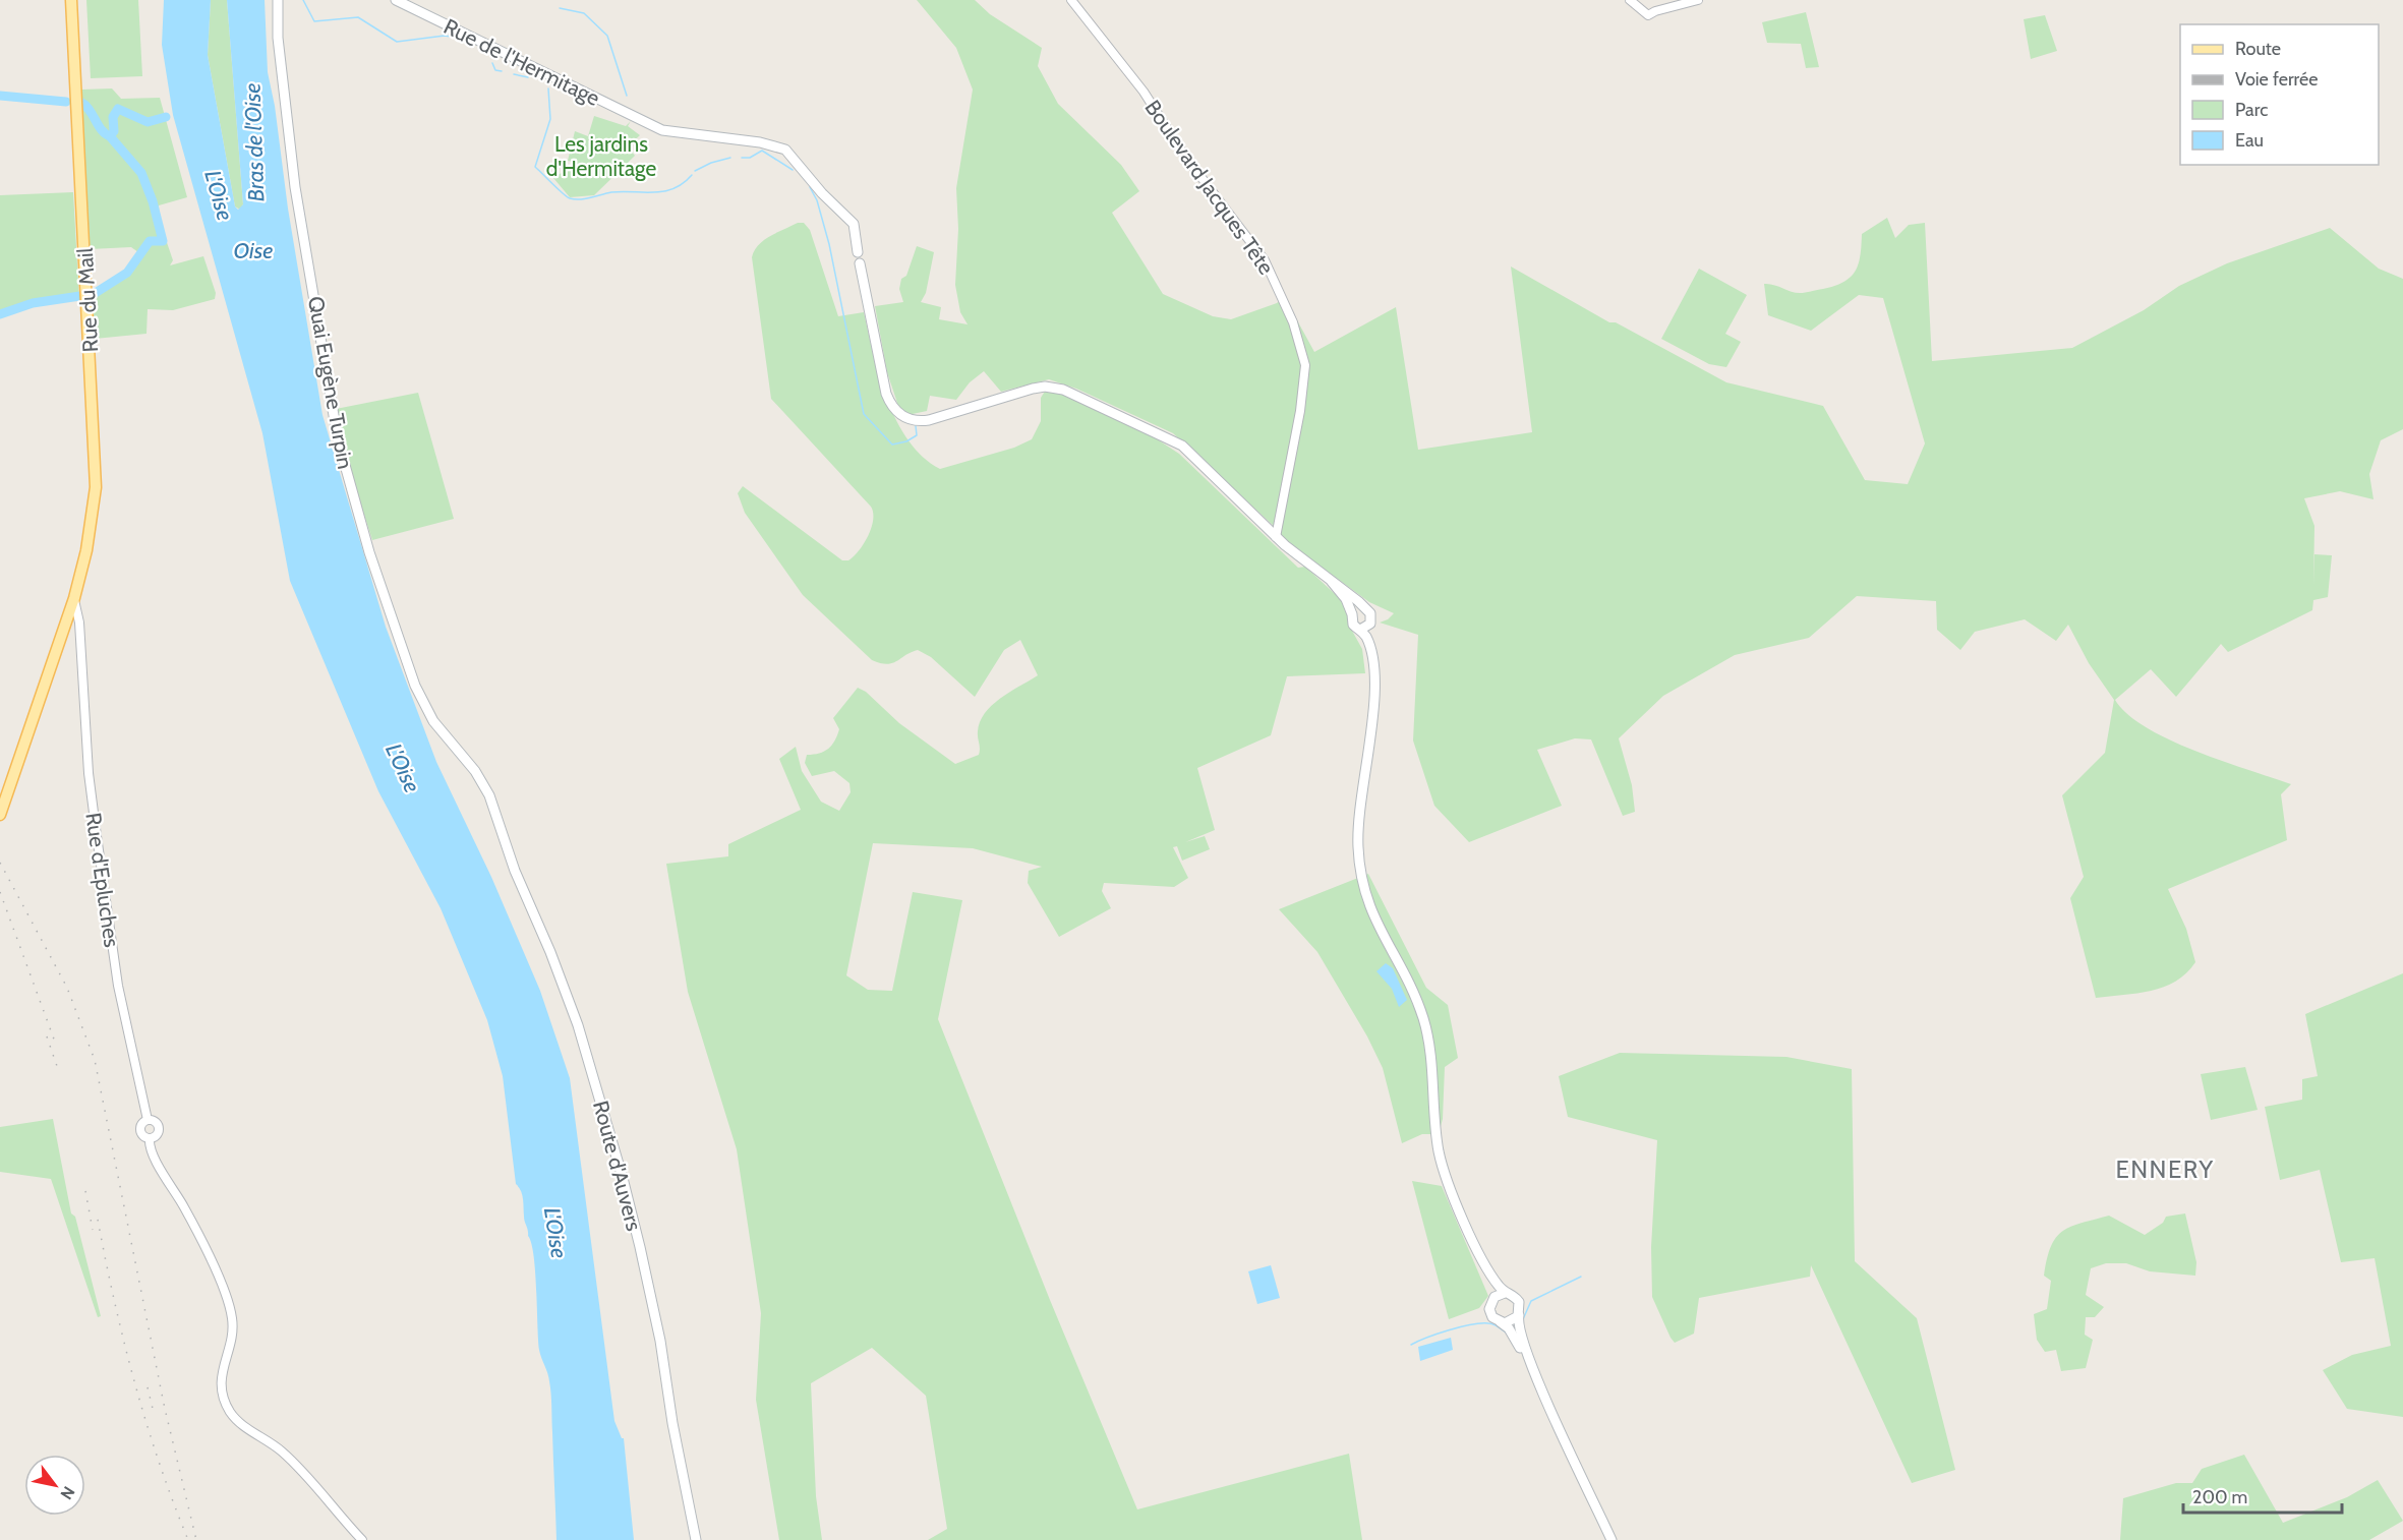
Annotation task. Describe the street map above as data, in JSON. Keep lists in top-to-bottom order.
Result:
{
  "streets": {
    "main road": [
      "Rue de l'Hermitage",
      "Rue du Mail",
      "Quai Eugène Turpin",
      "Route d'Auvers"
    ],
    "street": ["Boulevard Jacques Tête", "Rue d'Epluches"]
  },
  "crossings": [
    ["Rue de l'Hermitage", "Boulevard Jacques Tête"],
    ["Rue du Mail", "Rue d'Epluches"],
    ["Quai Eugène Turpin", "Route d'Auvers"]
  ],
  "districts": ["ENNERY"],
  "water": ["Bras de l'Oise", "L'Oise", "Oise"],
  "parks": ["Les jardins d'Hermitage"],
  "legend": [
    "Route",
    "Voie ferrée",
    "Parc",
    "Eau"
  ],
  "scale_bar": "200 m",
  "north": "bottom right"
}
